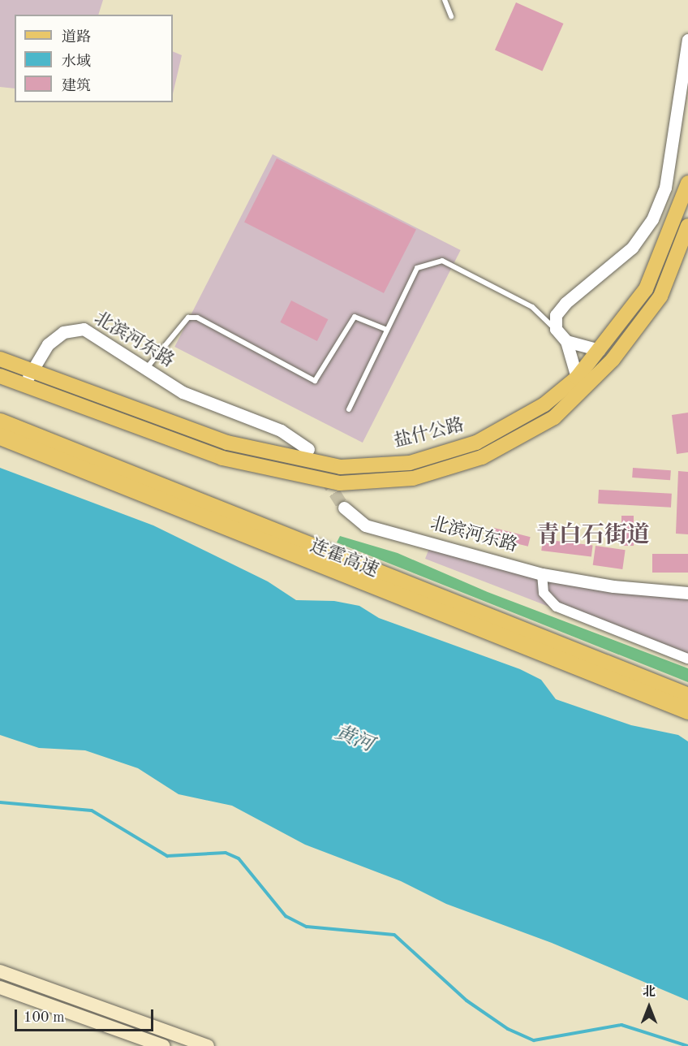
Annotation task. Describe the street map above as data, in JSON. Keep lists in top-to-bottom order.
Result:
{
  "streets": {
    "highway": ["连霍高速"],
    "main road": ["盐什公路"],
    "street": ["北滨河东路"]
  },
  "crossings": [
    ["北滨河东路", "盐什公路"]
  ],
  "districts": ["青白石街道"],
  "water": ["黄河"],
  "legend": ["道路", "水域", "建筑"],
  "scale_bar": "100 m",
  "north": "top"
}
